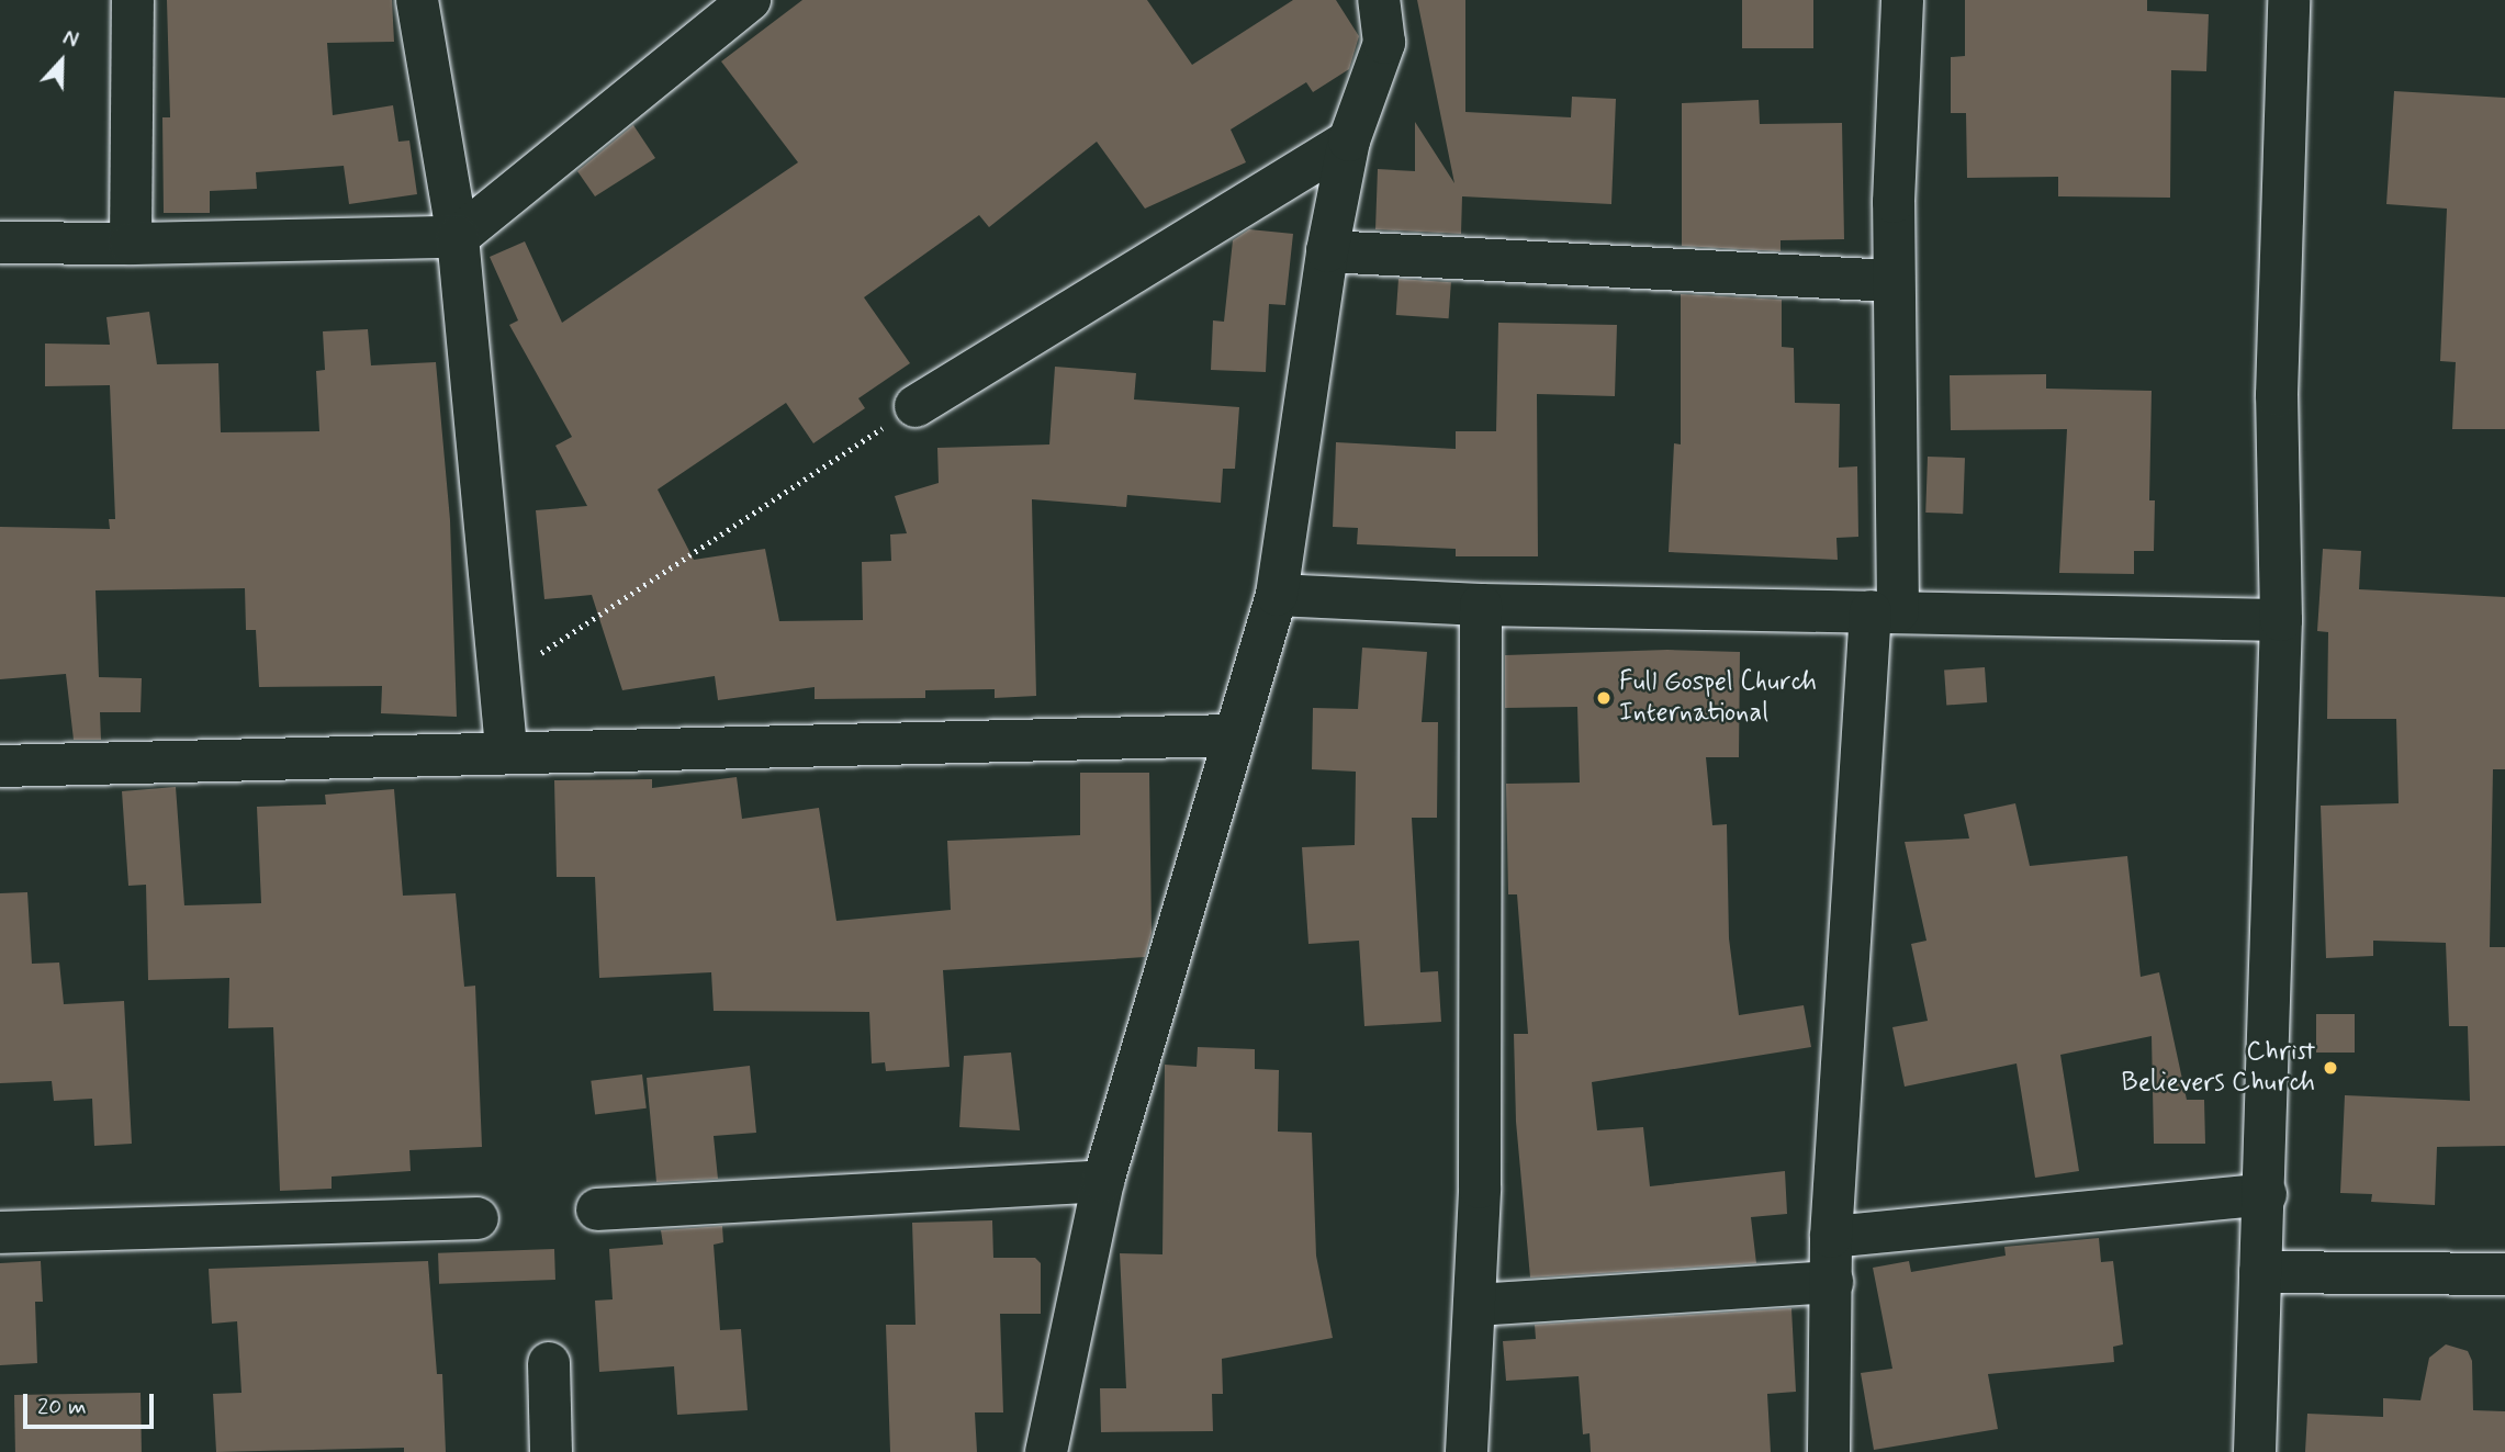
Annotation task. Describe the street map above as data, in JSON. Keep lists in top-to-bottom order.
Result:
{
  "places": ["Full Gospel Church International", "Christ Believers Church"],
  "scale_bar": "20 m",
  "north": "top"
}
